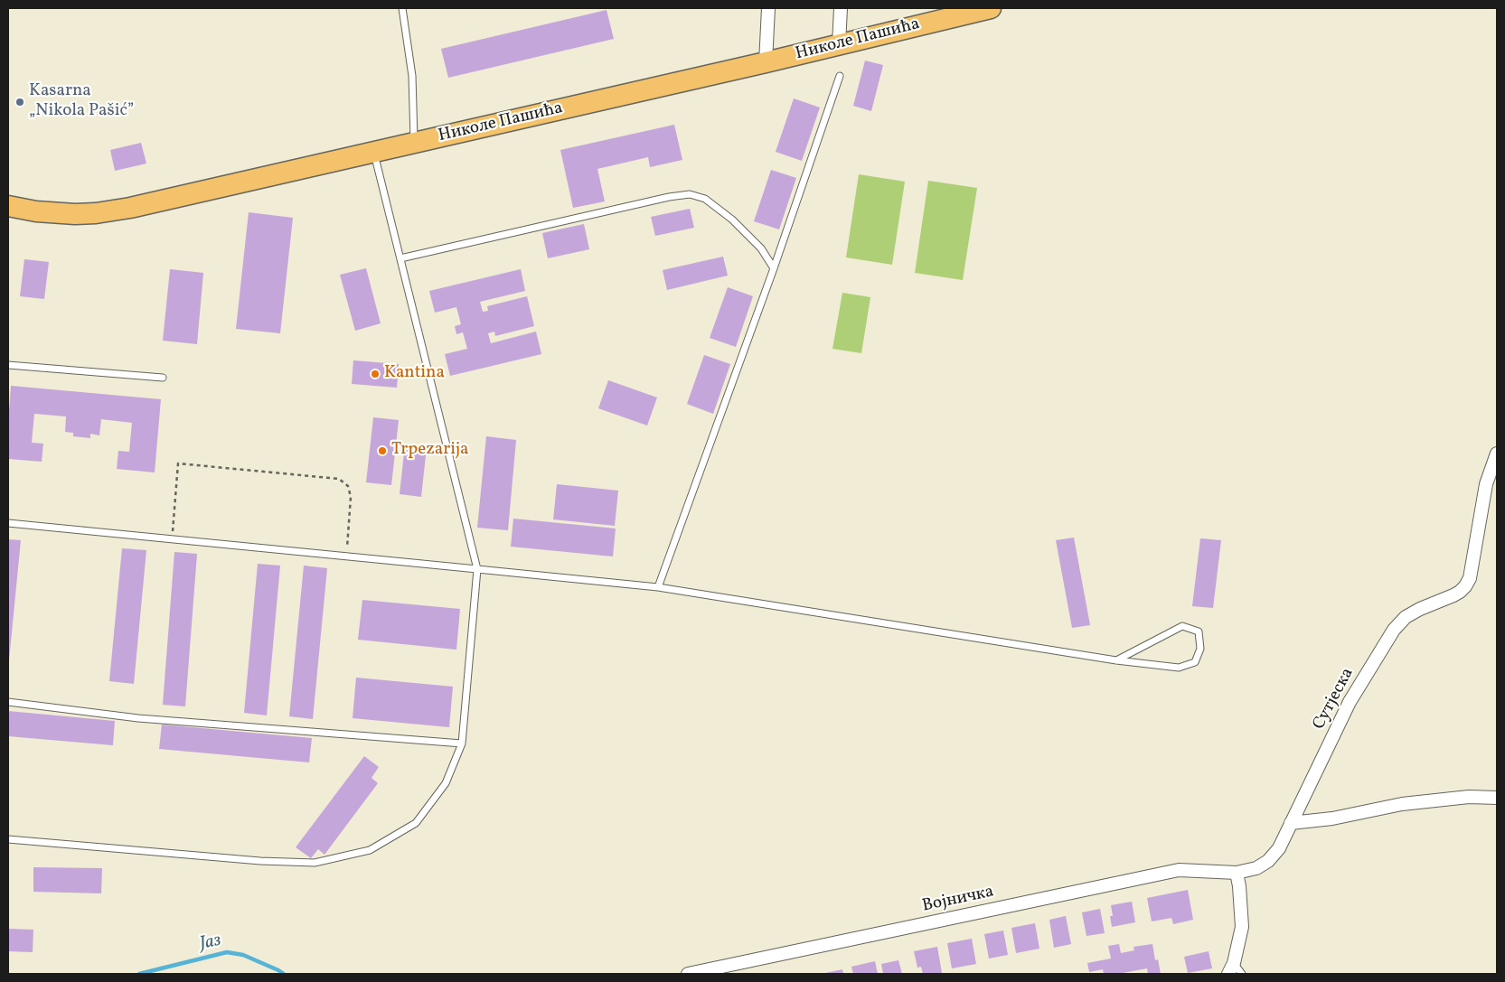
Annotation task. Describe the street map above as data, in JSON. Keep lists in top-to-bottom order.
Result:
{
  "streets": {
    "main road": ["Николе Пашића"],
    "street": ["Сутјеска", "Војничка"]
  },
  "crossings": [
    ["Сутјеска", "Војничка"]
  ],
  "water": ["Јаз"],
  "places": ["Kasarna „Nikola Pašić”", "Kantina", "Trpezarija"]
}
